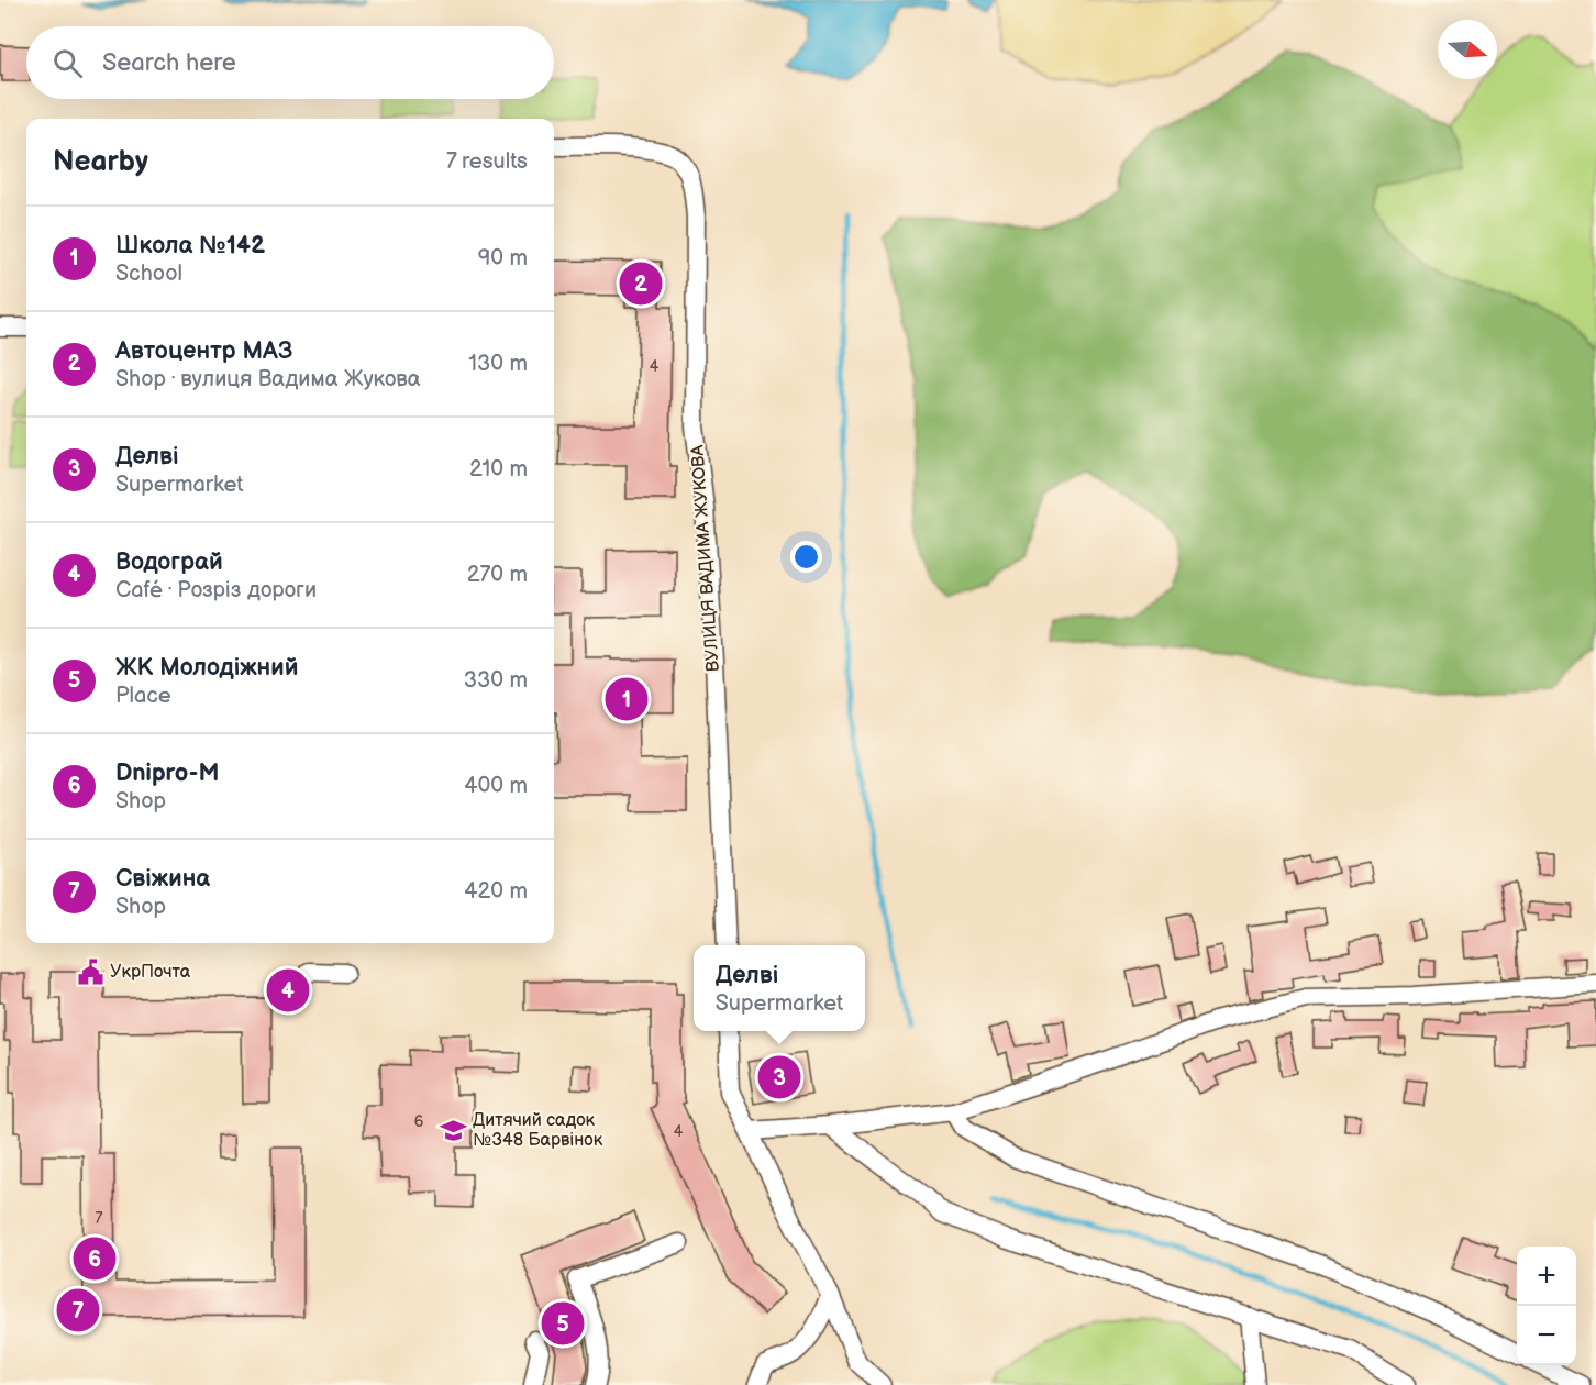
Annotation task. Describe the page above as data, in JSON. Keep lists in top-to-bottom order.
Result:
{
  "streets": {
    "street": ["ВУЛИЦЯ ВАДИМА ЖУКОВА"]
  },
  "places": {
    "public building": ["УкрПочта"],
    "school or university": ["Дитячий садок №348 Барвінок"]
  },
  "house_numbers": [
    "4",
    "6",
    "4",
    "7"
  ],
  "north": "right",
  "page": {
    "search": "Search here",
    "heading": ["Nearby", "7 results"],
    "list": [
      {
        "mark": "1",
        "name": "Школа №142",
        "note": "School",
        "value": "90 m"
      },
      {
        "mark": "2",
        "name": "Автоцентр МАЗ",
        "note": "Shop · вулиця Вадима Жукова",
        "value": "130 m"
      },
      {
        "mark": "3",
        "name": "Делві",
        "note": "Supermarket",
        "value": "210 m"
      },
      {
        "mark": "4",
        "name": "Водограй",
        "note": "Café · Розріз дороги",
        "value": "270 m"
      },
      {
        "mark": "5",
        "name": "ЖК Молодіжний",
        "note": "Place",
        "value": "330 m"
      },
      {
        "mark": "6",
        "name": "Dnipro-M",
        "note": "Shop",
        "value": "400 m"
      },
      {
        "mark": "7",
        "name": "Свіжина",
        "note": "Shop",
        "value": "420 m"
      }
    ],
    "pins": [
      "2",
      "1",
      "4",
      "3",
      "6",
      "7",
      "5"
    ],
    "popup": ["Делві", "Supermarket"],
    "map_buttons": ["+", "−"]
  }
}
